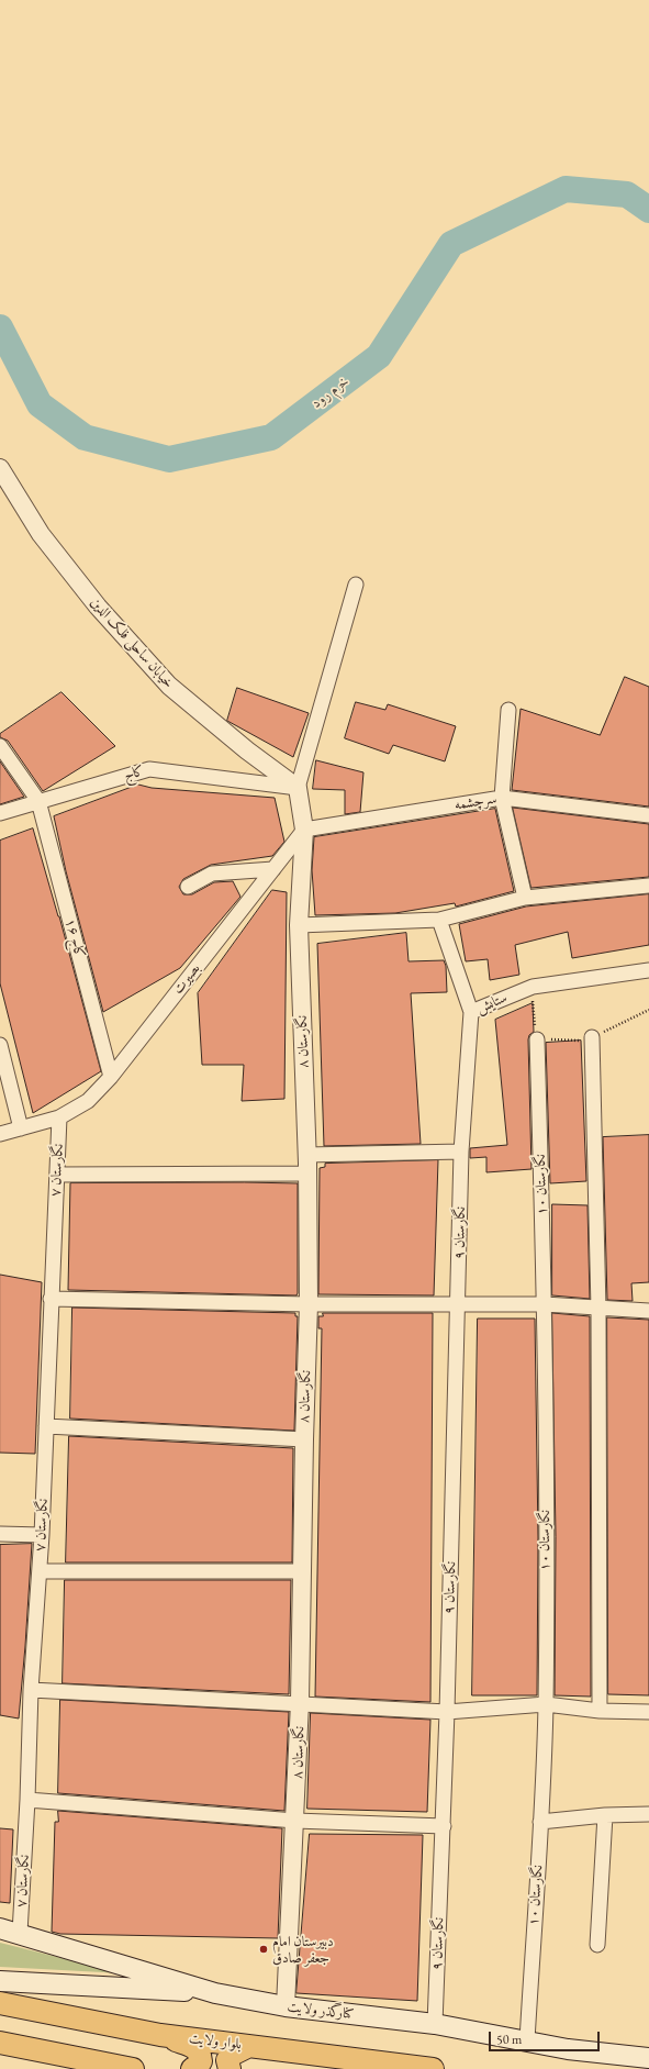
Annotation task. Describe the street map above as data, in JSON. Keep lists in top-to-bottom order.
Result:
{
  "streets": {
    "main road": ["کنارگذر ولایت", "بلوار ولایت"],
    "street": [
      "خیابان ساحلی فلک الدین",
      "کاج",
      "سرچشمه",
      "کاج ۱۶",
      "بصیرت",
      "ستایش",
      "نگارستان ۸",
      "نگارستان ۷",
      "نگارستان ۱۰",
      "نگارستان ۹"
    ]
  },
  "crossings": [
    ["خیابان ساحلی فلک الدین", "کاج"],
    ["خیابان ساحلی فلک الدین", "نگارستان ۸"],
    ["کاج", "کاج ۱۶"],
    ["کاج", "نگارستان ۸"],
    ["سرچشمه", "بصیرت"],
    ["سرچشمه", "نگارستان ۸"],
    ["کاج ۱۶", "بصیرت"],
    ["بصیرت", "نگارستان ۸"],
    ["بصیرت", "نگارستان ۷"],
    ["ستایش", "نگارستان ۹"],
    ["نگارستان ۸", "کنارگذر ولایت"],
    ["نگارستان ۷", "کنارگذر ولایت"],
    ["نگارستان ۱۰", "کنارگذر ولایت"],
    ["نگارستان ۹", "کنارگذر ولایت"]
  ],
  "water": ["خرم رود"],
  "places": ["دبیرستان امام جعفر صادق"],
  "scale_bar": "50 m"
}
